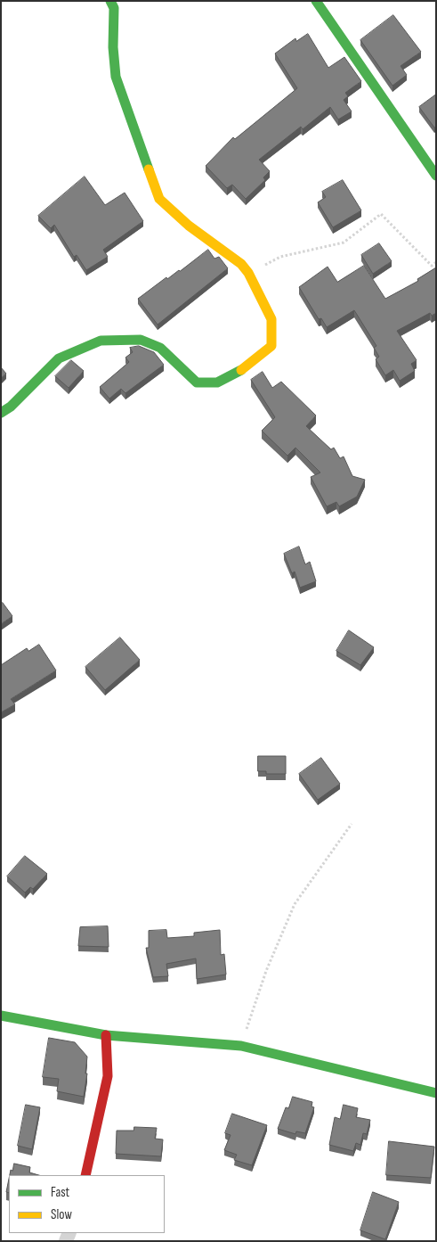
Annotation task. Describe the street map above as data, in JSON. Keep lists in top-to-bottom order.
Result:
{
  "legend": ["Fast", "Slow"]
}
